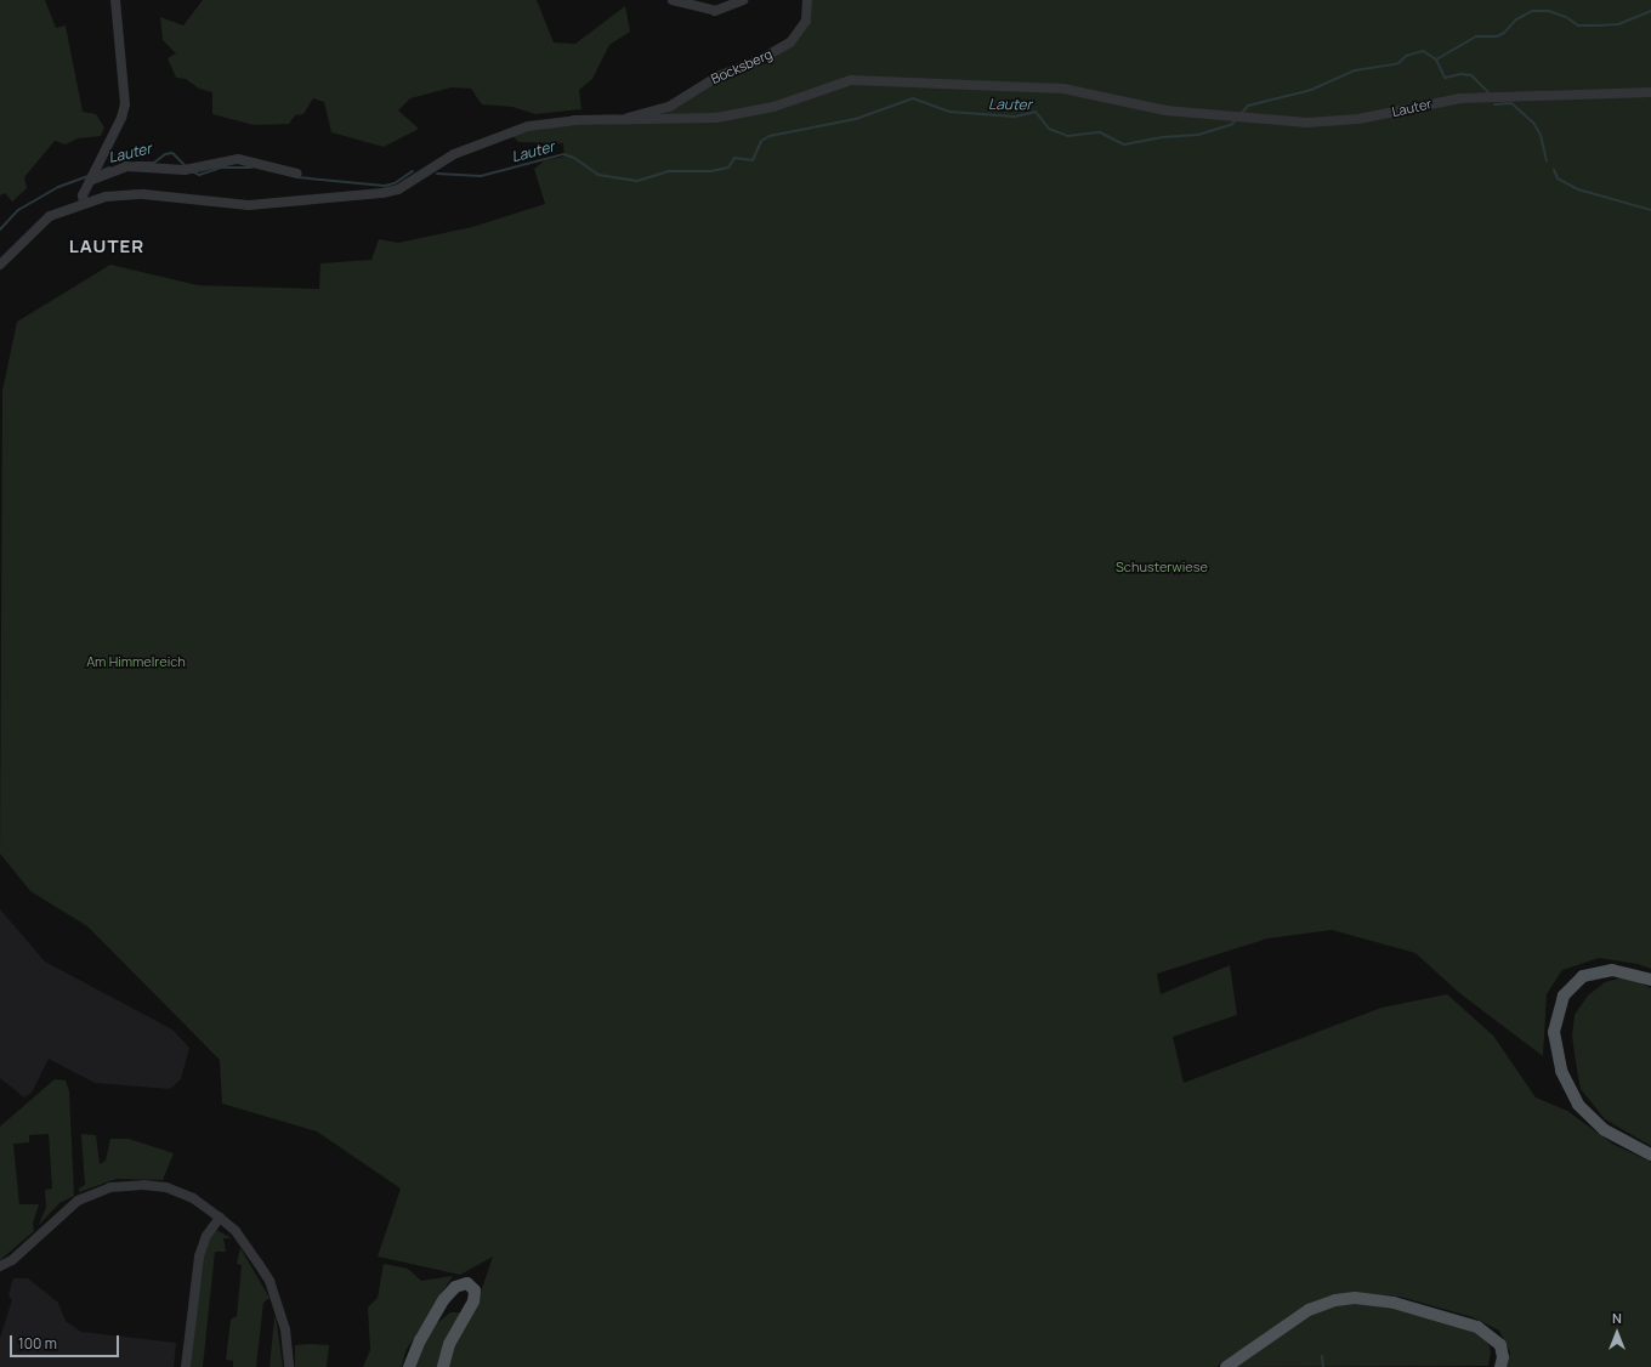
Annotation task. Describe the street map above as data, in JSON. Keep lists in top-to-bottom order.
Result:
{
  "streets": {
    "street": ["Bocksberg", "Lauter"]
  },
  "crossings": [
    ["Bocksberg", "Lauter"]
  ],
  "districts": ["LAUTER"],
  "water": ["Lauter"],
  "parks": ["Schusterwiese", "Am Himmelreich"],
  "scale_bar": "100 m",
  "north": "top"
}
